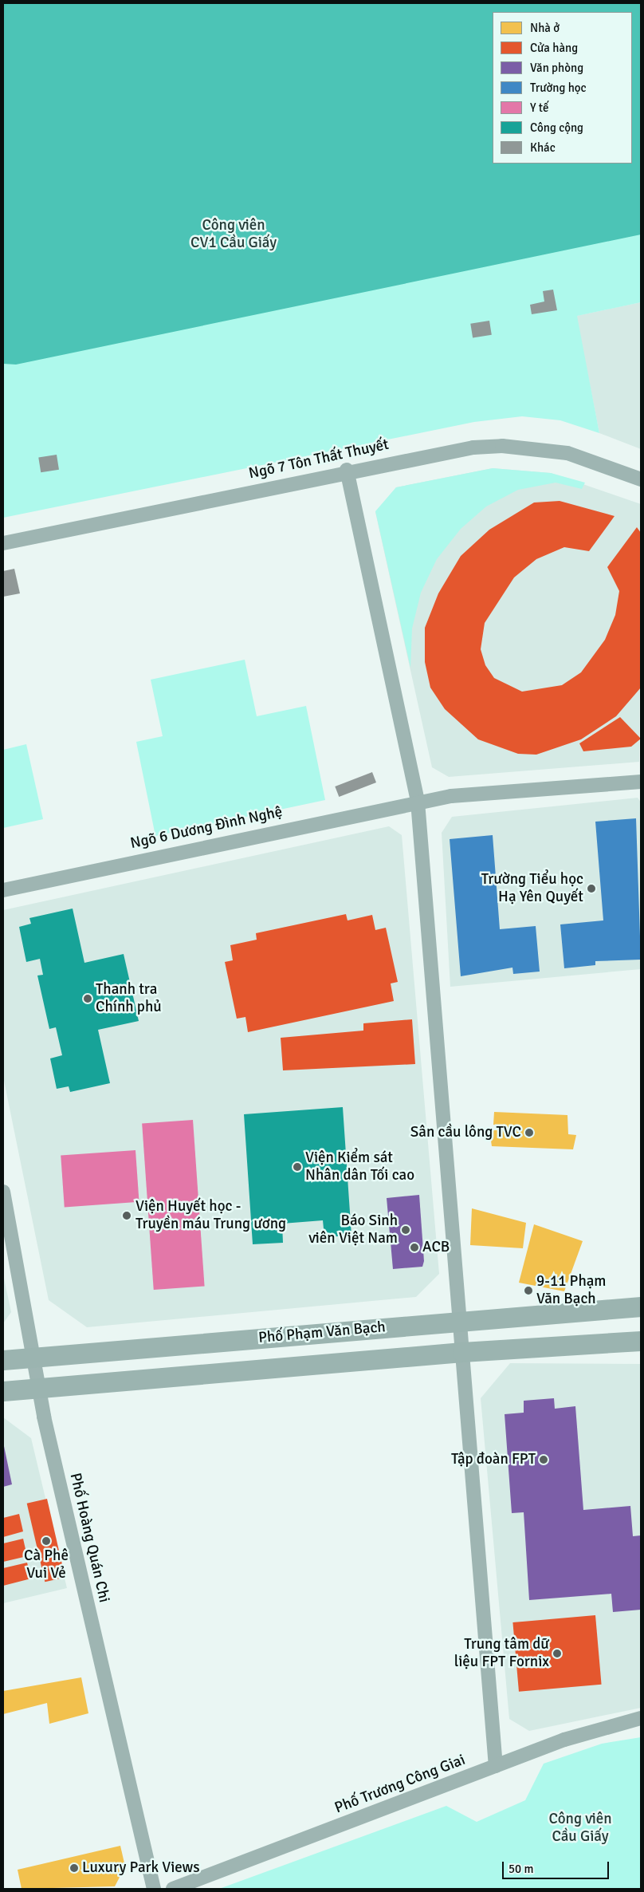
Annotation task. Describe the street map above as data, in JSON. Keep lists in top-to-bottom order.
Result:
{
  "streets": {
    "main road": ["Phố Phạm Văn Bạch"],
    "street": [
      "Ngõ 7 Tôn Thất Thuyết",
      "Ngõ 6 Dương Đình Nghệ",
      "Phố Hoàng Quán Chi",
      "Phố Trương Công Giai"
    ]
  },
  "crossings": [
    ["Phố Phạm Văn Bạch", "Phố Hoàng Quán Chi"]
  ],
  "parks": ["Công viên CV1 Cầu Giấy", "Công viên Cầu Giấy"],
  "places": [
    "Trường Tiểu học Hạ Yên Quyết",
    "Thanh tra Chính phủ",
    "Sân cầu lông TVC",
    "Viện Kiểm sát Nhân dân Tối cao",
    "Viện Huyết học - Truyền máu Trung ương",
    "Báo Sinh viên Việt Nam",
    "ACB",
    "9-11 Phạm Văn Bạch",
    "Tập đoàn FPT",
    "Cà Phê Vui Vẻ",
    "Trung tâm dữ liệu FPT Fornix",
    "Luxury Park Views"
  ],
  "legend": [
    "Nhà ở",
    "Cửa hàng",
    "Văn phòng",
    "Trường học",
    "Y tế",
    "Công cộng",
    "Khác"
  ],
  "scale_bar": "50 m"
}
